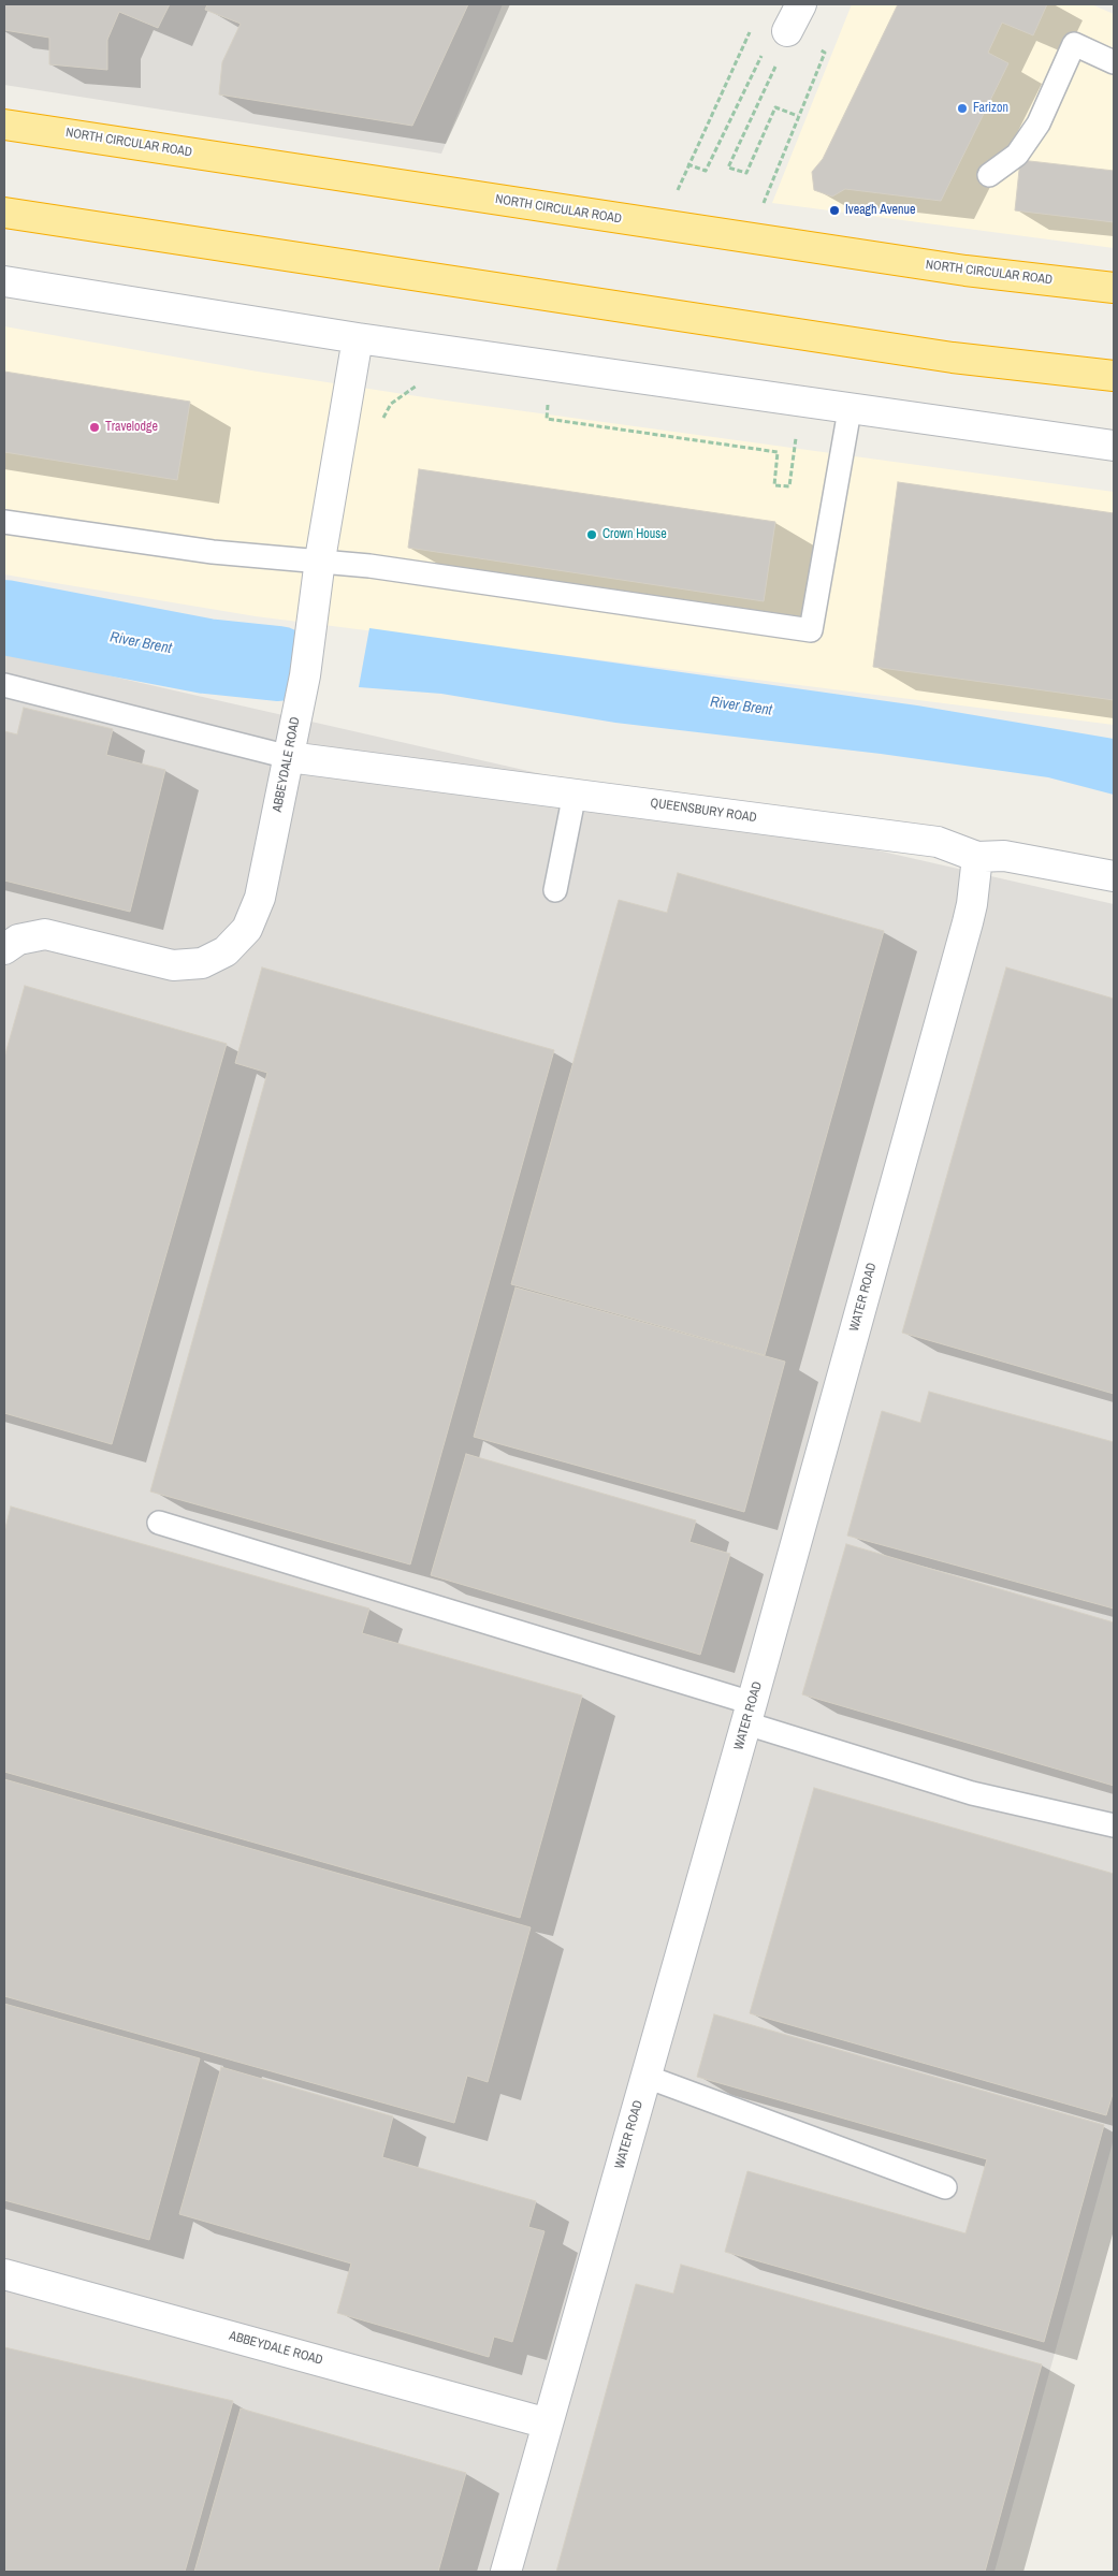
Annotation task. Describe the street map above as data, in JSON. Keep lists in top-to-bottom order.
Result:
{
  "streets": {
    "highway": ["NORTH CIRCULAR ROAD"],
    "street": ["ABBEYDALE ROAD", "QUEENSBURY ROAD", "WATER ROAD"]
  },
  "crossings": [
    ["ABBEYDALE ROAD", "QUEENSBURY ROAD"],
    ["ABBEYDALE ROAD", "WATER ROAD"],
    ["QUEENSBURY ROAD", "WATER ROAD"]
  ],
  "water": ["River Brent"],
  "places": [
    "Farizon",
    "Iveagh Avenue",
    "Travelodge",
    "Crown House"
  ]
}
